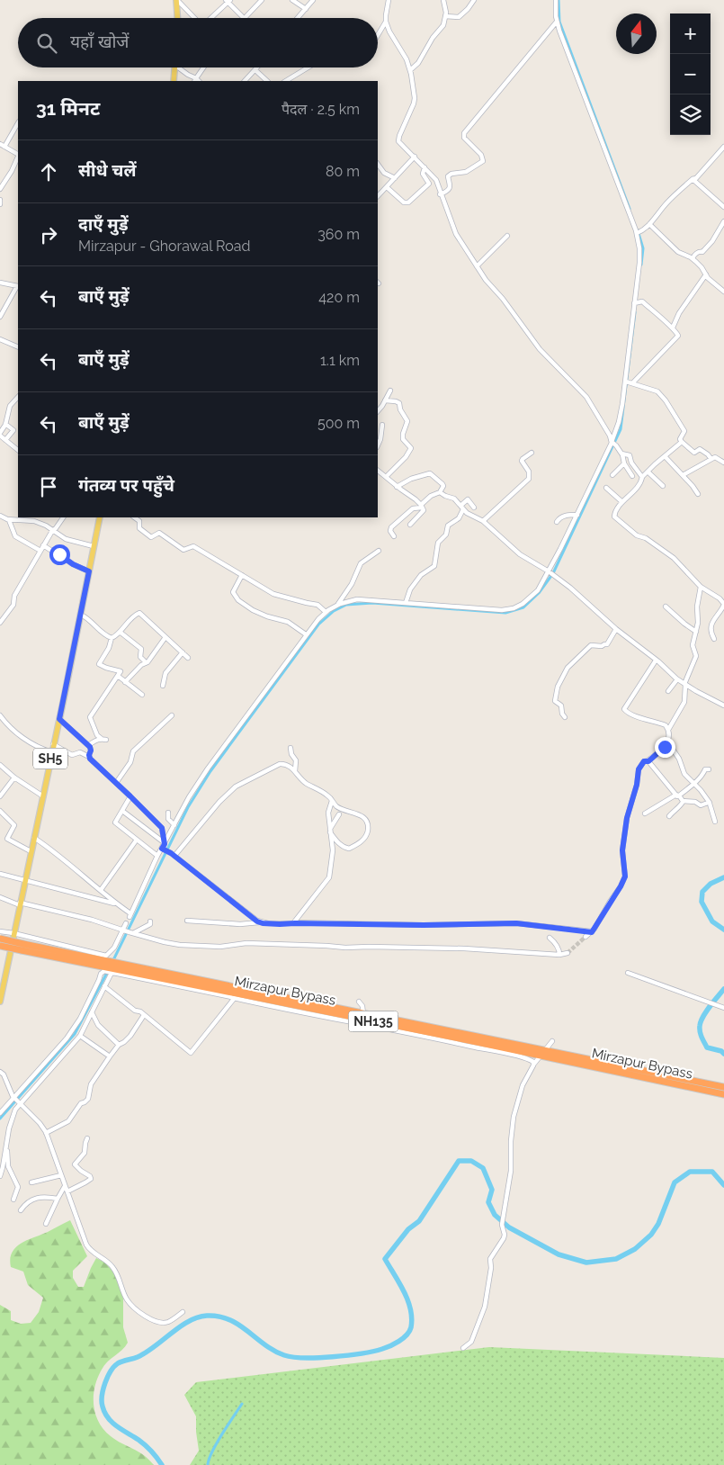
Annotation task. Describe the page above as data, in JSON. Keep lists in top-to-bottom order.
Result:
{
  "streets": {
    "highway": ["Mirzapur Bypass", "NH135"],
    "main road": ["SH5"]
  },
  "north": "top",
  "page": {
    "map_buttons": ["+", "−"],
    "search": "यहाँ खोजें",
    "heading": ["31 मिनट", "पैदल · 2.5 km"],
    "list": [
      ["सीधे चलें", "80 m"],
      ["दाएँ मुड़ें", "Mirzapur - Ghorawal Road", "360 m"],
      ["बाएँ मुड़ें", "420 m"],
      ["बाएँ मुड़ें", "1.1 km"],
      ["बाएँ मुड़ें", "500 m"],
      "गंतव्य पर पहुँचे"
    ]
  }
}
